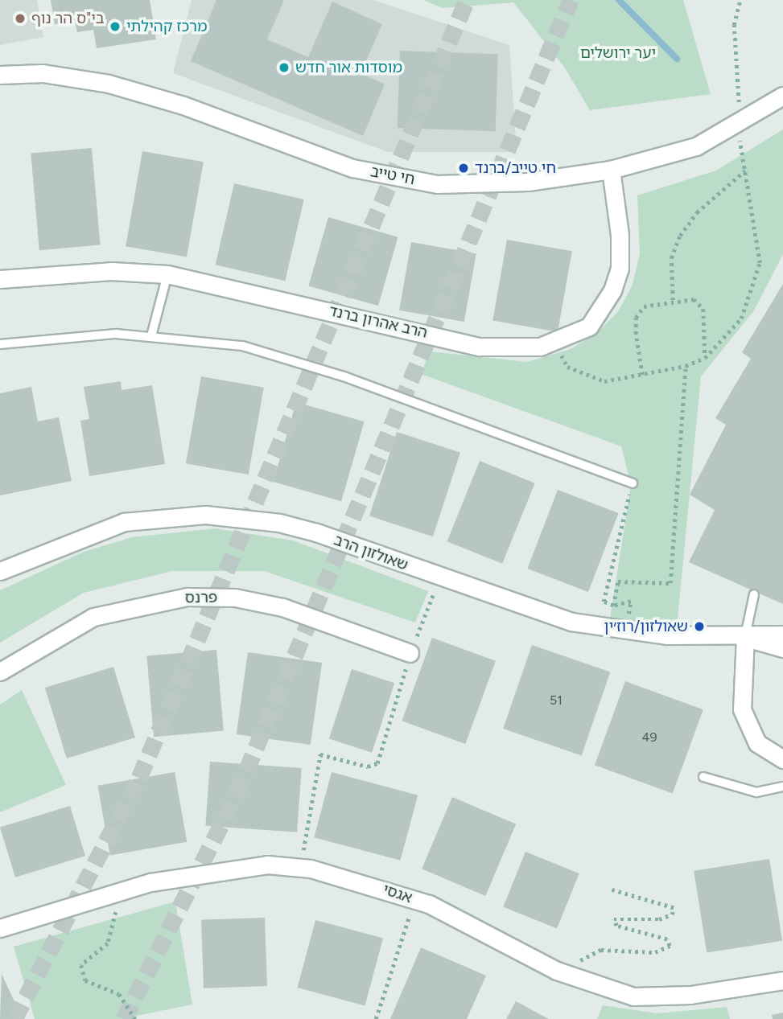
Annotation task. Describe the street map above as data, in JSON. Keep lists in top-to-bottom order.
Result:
{
  "streets": {
    "street": [
      "חי טייב",
      "הרב אהרון ברנד",
      "שאולזון הרב",
      "פרנס",
      "אגסי"
    ]
  },
  "crossings": [
    ["חי טייב", "הרב אהרון ברנד"]
  ],
  "parks": ["יער ירושלים"],
  "places": [
    "בי\"ס הר נוף",
    "מרכז קהילתי",
    "מוסדות אור חדש",
    "חי טייב/ברנד",
    "שאולזון/רוז׳ין"
  ],
  "house_numbers": ["51", "49"]
}
